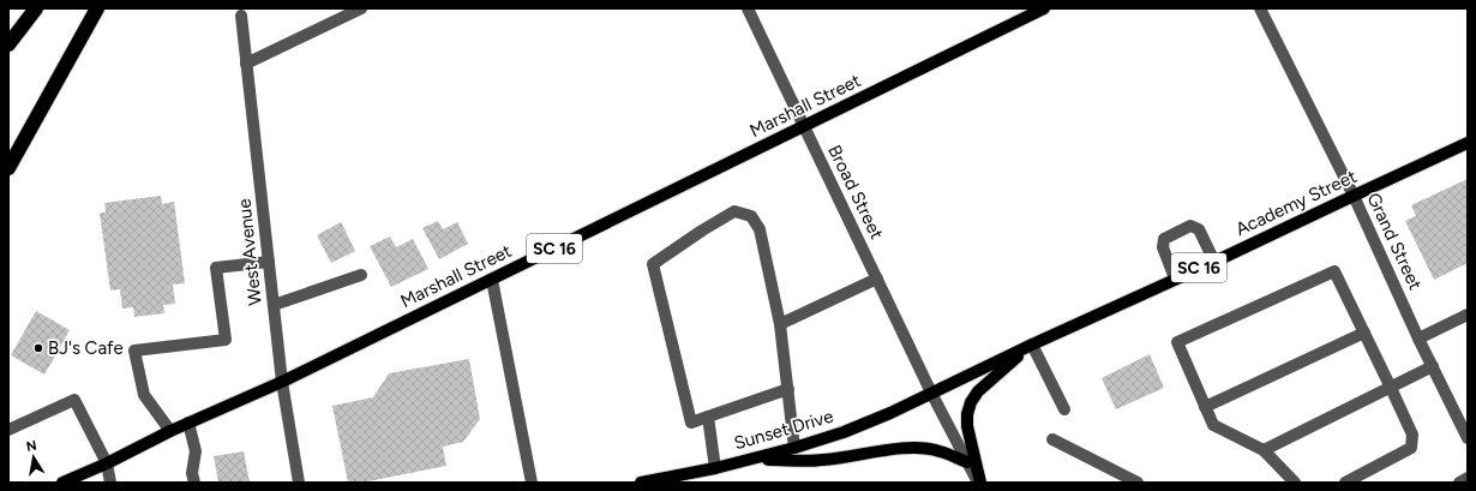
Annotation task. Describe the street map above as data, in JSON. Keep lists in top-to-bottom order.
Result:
{
  "streets": {
    "main road": [
      "Marshall Street",
      "Academy Street",
      "SC 16",
      "Sunset Drive"
    ],
    "street": ["Broad Street", "Grand Street", "West Avenue"]
  },
  "crossings": [
    ["Marshall Street", "Broad Street"],
    ["Marshall Street", "West Avenue"],
    ["Broad Street", "Academy Street"],
    ["Broad Street", "Sunset Drive"],
    ["Academy Street", "Grand Street"],
    ["Academy Street", "Sunset Drive"]
  ],
  "places": ["BJ's Cafe"],
  "north": "top"
}
